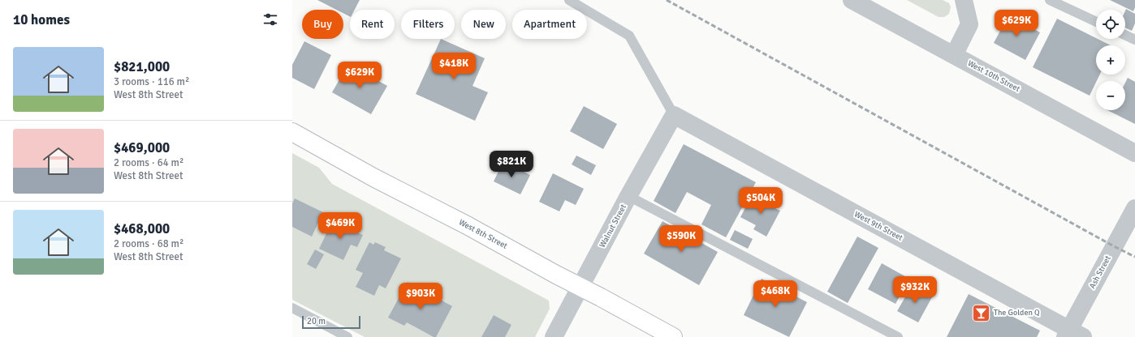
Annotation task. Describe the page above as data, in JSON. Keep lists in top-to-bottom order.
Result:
{
  "streets": {
    "main road": ["West 8th Street"],
    "street": [
      "West 10th Street",
      "Walnut Street",
      "West 9th Street",
      "Ash Street"
    ]
  },
  "crossings": [
    ["Walnut Street", "West 9th Street"],
    ["Walnut Street", "West 8th Street"],
    ["West 9th Street", "Ash Street"]
  ],
  "places": {
    "bar": ["The Golden Q"]
  },
  "scale_bar": "20 m",
  "page": {
    "heading": "10 homes",
    "map_buttons": ["+", "−"],
    "price": [
      "$629K",
      "$418K",
      "$629K",
      "$821K",
      "$504K",
      "$469K",
      "$590K",
      "$932K",
      "$468K",
      "$903K"
    ],
    "chip": [
      "Buy",
      "Rent",
      "Filters",
      "New",
      "Apartment"
    ],
    "list": [
      {
        "name": "$821,000",
        "note": "3 rooms · 116 m² · West 8th Street"
      },
      {
        "name": "$469,000",
        "note": "2 rooms · 64 m² · West 8th Street"
      },
      {
        "name": "$468,000",
        "note": "2 rooms · 68 m² · West 8th Street"
      }
    ],
    "scale": "20 m"
  }
}
